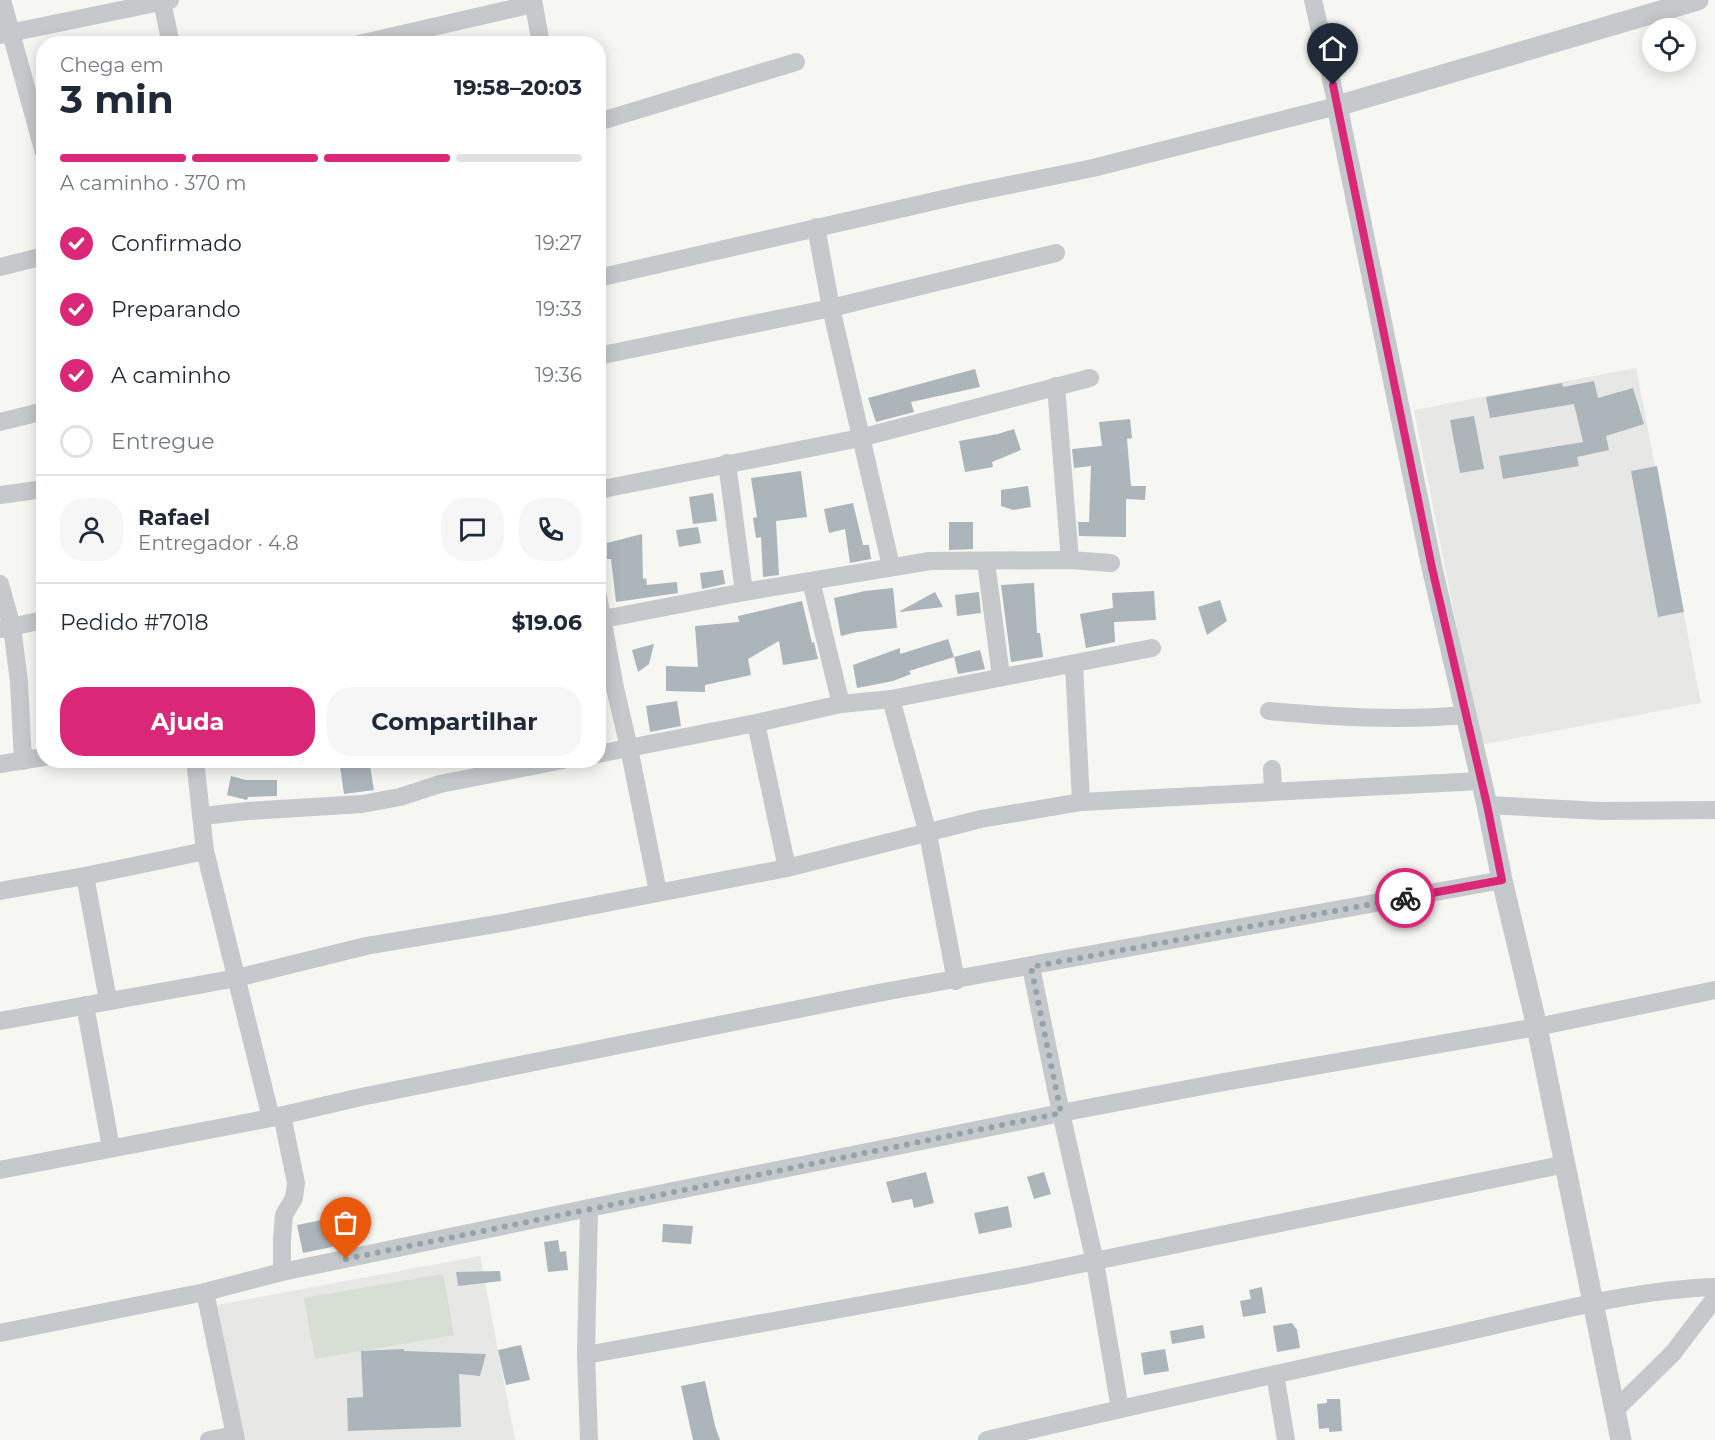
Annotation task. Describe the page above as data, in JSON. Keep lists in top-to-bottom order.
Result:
{
  "page": {
    "heading": ["3 min", "Chega em", "19:58–20:03"],
    "panel": [
      "Rafael",
      "Entregador · 4.8",
      "Pedido #7018",
      "$19.06"
    ],
    "bar": "A caminho · 370 m",
    "list": [
      ["Confirmado", "19:27"],
      ["Preparando", "19:33"],
      ["A caminho", "19:36"],
      "Entregue"
    ],
    "buttons": ["Ajuda", "Compartilhar"]
  }
}
